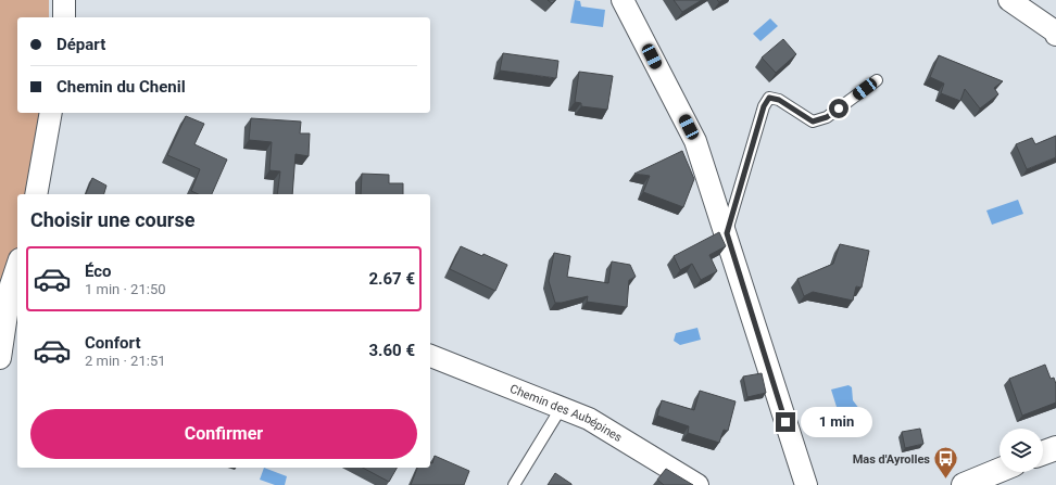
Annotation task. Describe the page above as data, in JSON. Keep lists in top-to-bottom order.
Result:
{
  "streets": {
    "street": ["Chemin des Aubépines"]
  },
  "places": {
    "bus stop": ["Mas d'Ayrolles"]
  },
  "page": {
    "banner": ["Départ", "Chemin du Chenil"],
    "heading": "Choisir une course",
    "list": [
      {
        "name": "Éco",
        "note": "1 min · 21:50",
        "value": "2.67 €"
      },
      {
        "name": "Confort",
        "note": "2 min · 21:51",
        "value": "3.60 €"
      }
    ],
    "buttons": "Confirmer",
    "bubble": "1 min"
  }
}
